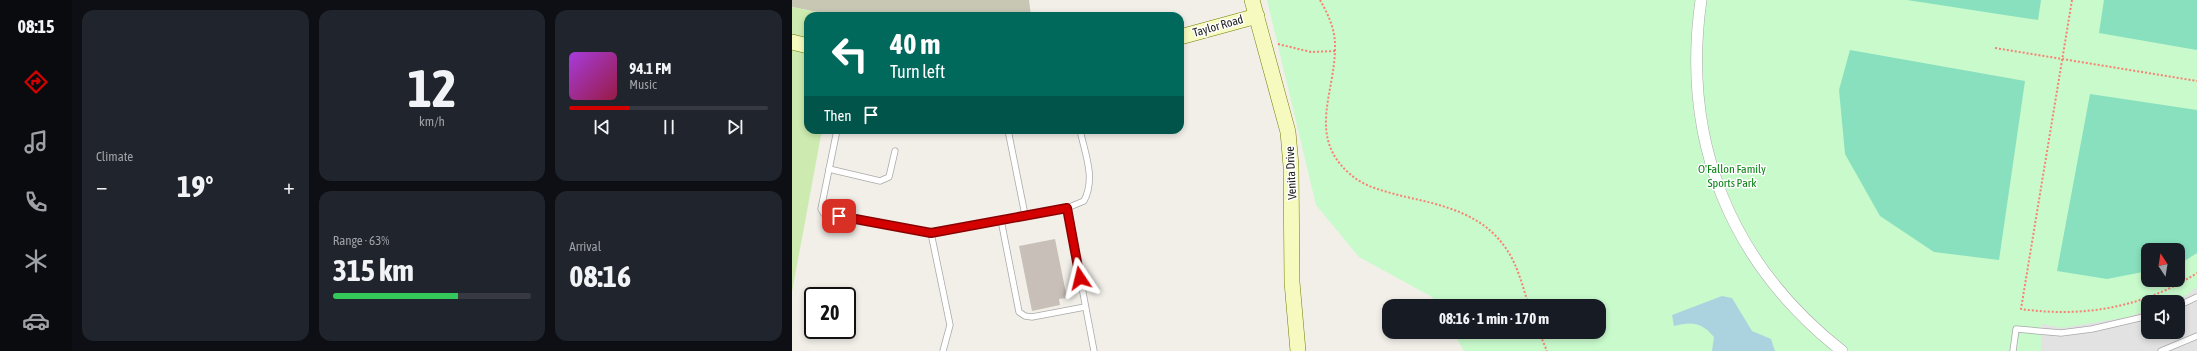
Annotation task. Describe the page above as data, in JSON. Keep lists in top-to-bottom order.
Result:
{
  "streets": {
    "street": ["Taylor Road", "Venita Drive"]
  },
  "crossings": [
    ["Taylor Road", "Venita Drive"]
  ],
  "parks": ["O'Fallon Family Sports Park"],
  "north": "top",
  "page": {
    "tabs": "08:15",
    "tile": [
      "Climate",
      ["12", "km/h"],
      ["Range · 63%", "315 km"],
      ["Arrival", "08:16"]
    ],
    "turn": ["40 m", "Turn left"],
    "song": ["94.1 FM", "Music"],
    "then": "Then",
    "heat": ["−", "19°", "+"],
    "limit": "20",
    "trip": "08:16 · 1 min · 170 m"
  }
}
